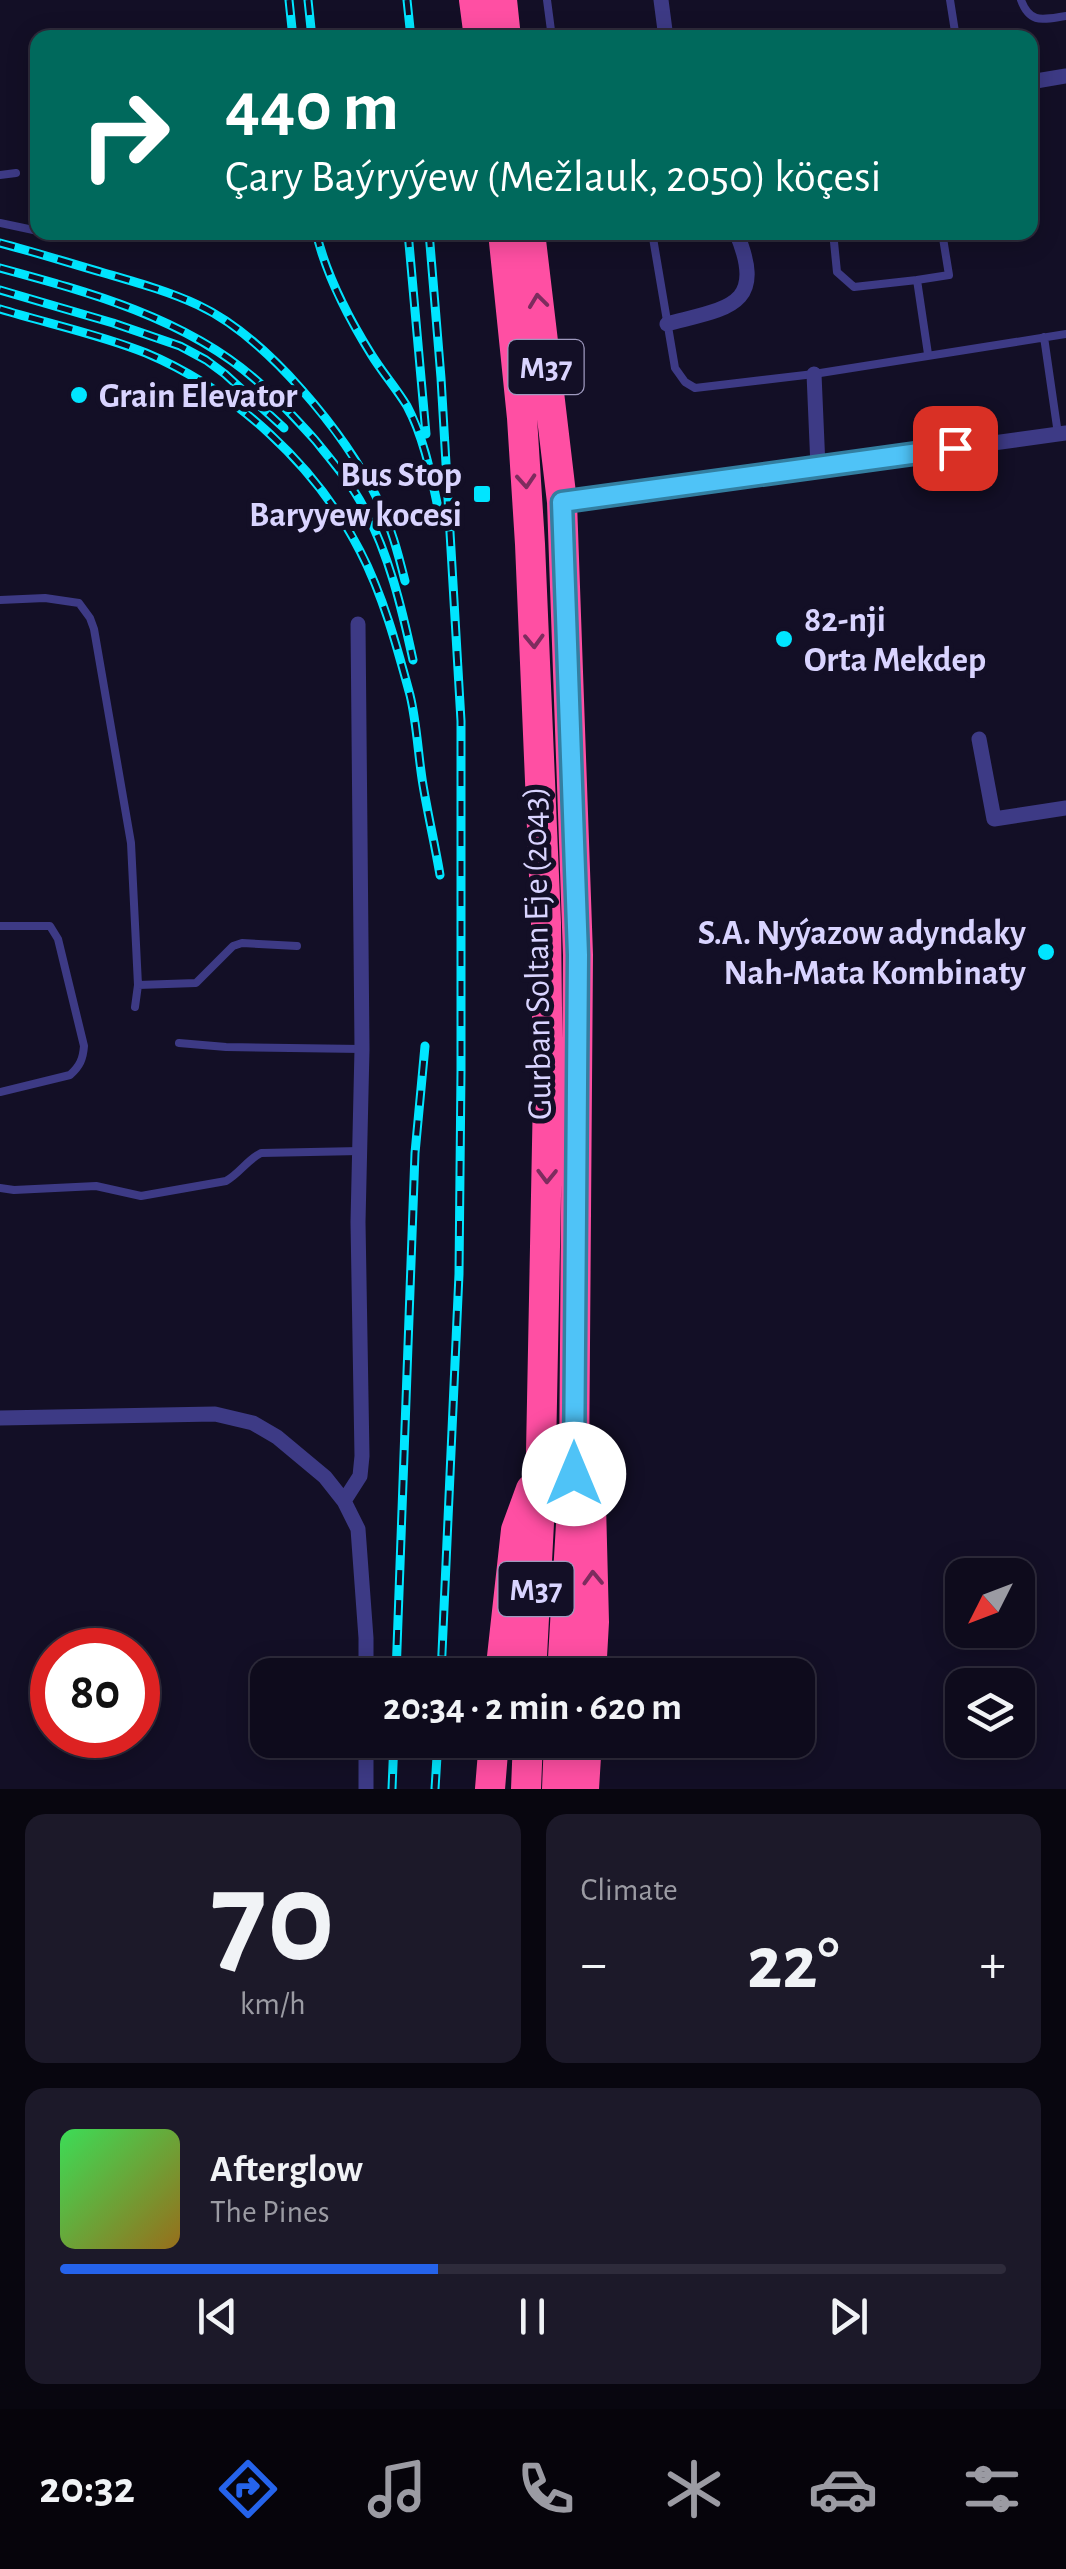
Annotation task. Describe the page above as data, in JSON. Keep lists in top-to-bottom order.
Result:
{
  "streets": {
    "highway": ["M37", "Gurban Soltan Eje (2043)"]
  },
  "places": {
    "other": ["Grain Elevator", "82-nji Orta Mekdep", "S.A. Nyýazow adyndaky Nah-Mata Kombinaty"],
    "transit": ["Bus Stop Baryyew kocesi"]
  },
  "north": "bottom left",
  "page": {
    "turn": ["440 m", "Çary Baýryýew (Mežlauk, 2050) köçesi"],
    "limit": "80",
    "trip": "20:34 · 2 min · 620 m",
    "tile": [
      ["70", "km/h"],
      "Climate"
    ],
    "heat": ["−", "22°", "+"],
    "song": ["Afterglow", "The Pines"],
    "tabs": "20:32"
  }
}
